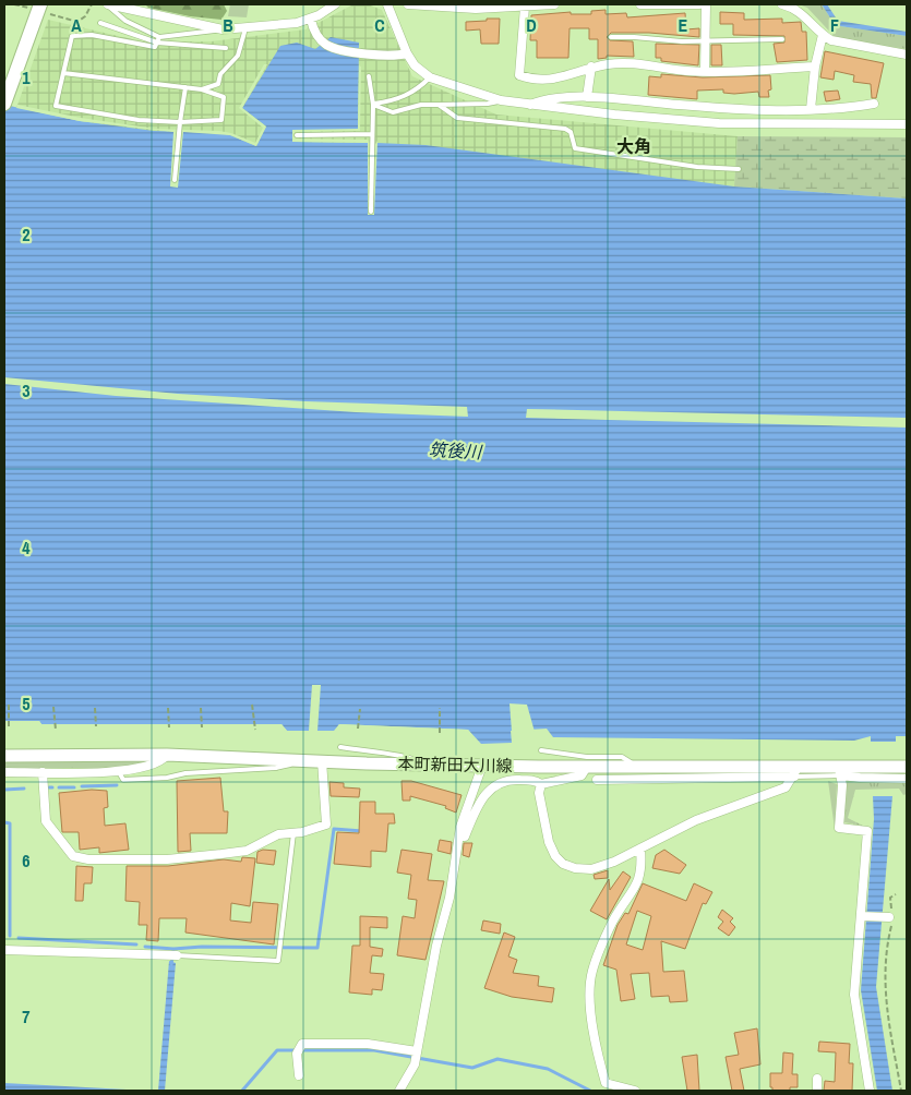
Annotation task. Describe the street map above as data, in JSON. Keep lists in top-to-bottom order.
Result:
{
  "streets": {
    "main road": ["本町新田大川線"]
  },
  "districts": ["大角"],
  "water": ["筑後川"],
  "grid": {
    "columns": [
      "A",
      "B",
      "C",
      "D",
      "E",
      "F"
    ],
    "rows": [
      "1",
      "2",
      "3",
      "4",
      "5",
      "6",
      "7"
    ]
  }
}
